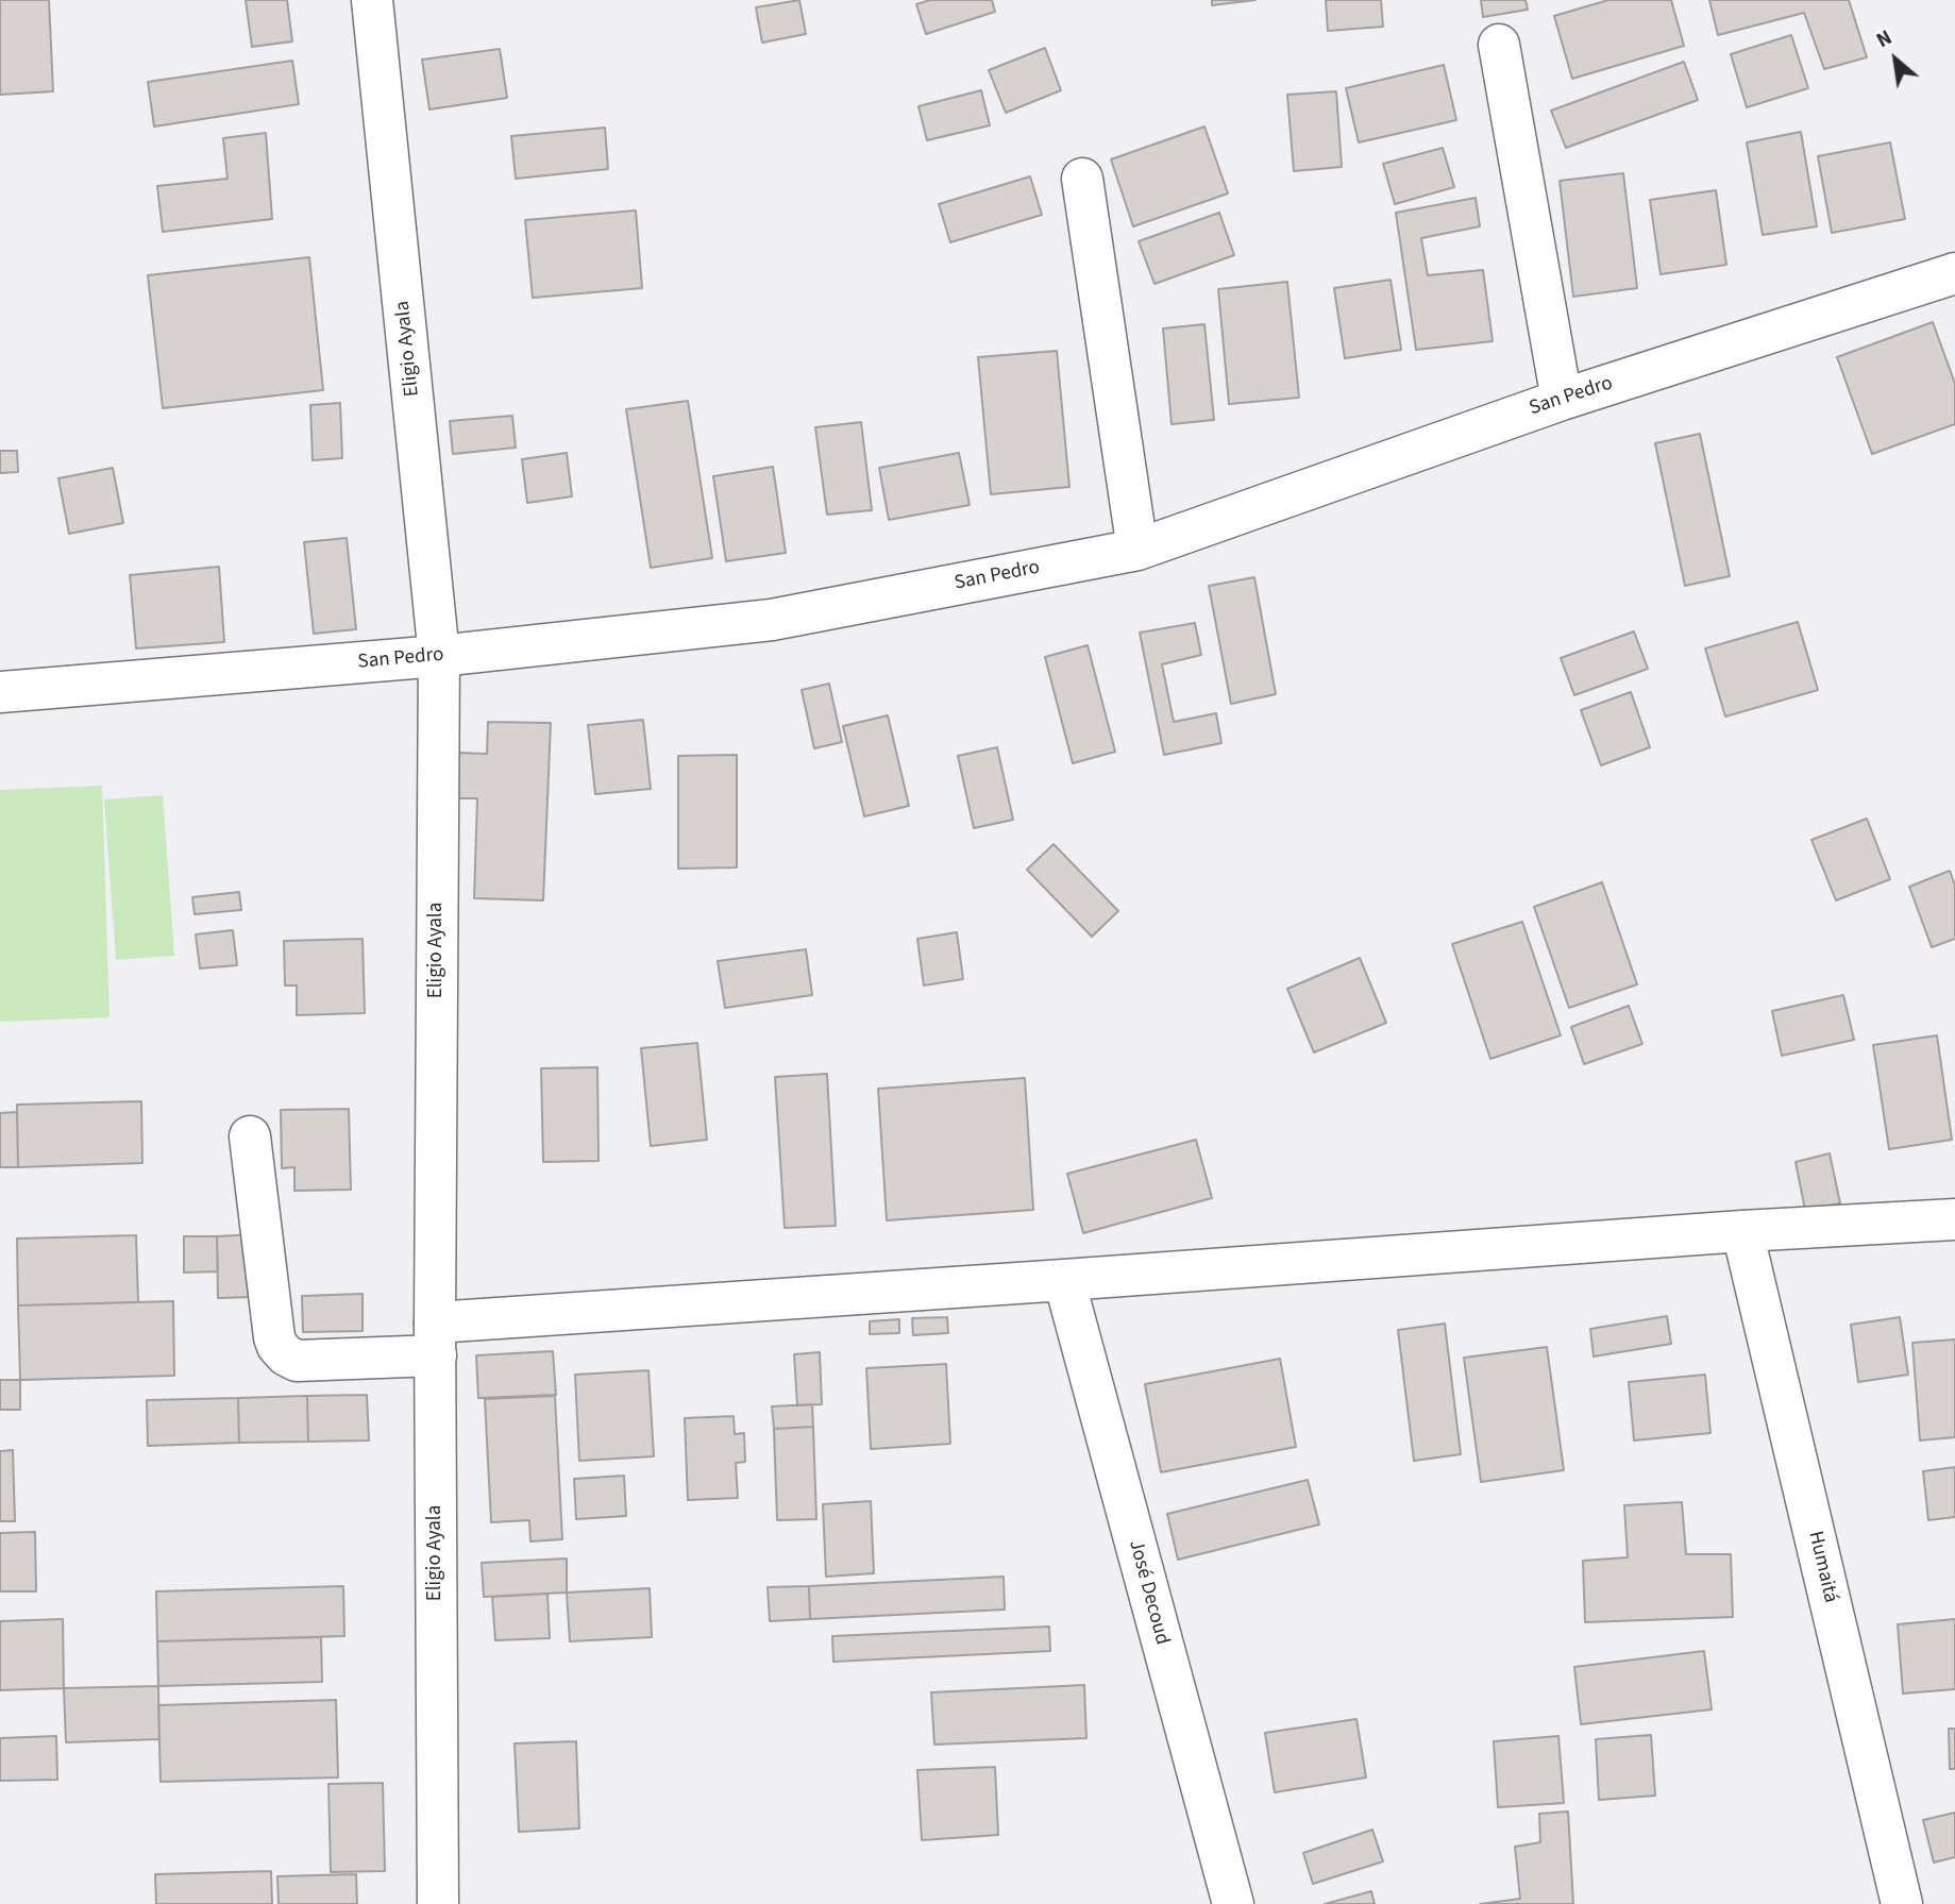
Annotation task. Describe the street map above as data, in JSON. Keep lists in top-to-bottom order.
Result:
{
  "streets": {
    "street": [
      "Eligio Ayala",
      "San Pedro",
      "Humaitá",
      "José Decoud"
    ]
  },
  "crossings": [
    ["Eligio Ayala", "San Pedro"]
  ],
  "north": "top left"
}
